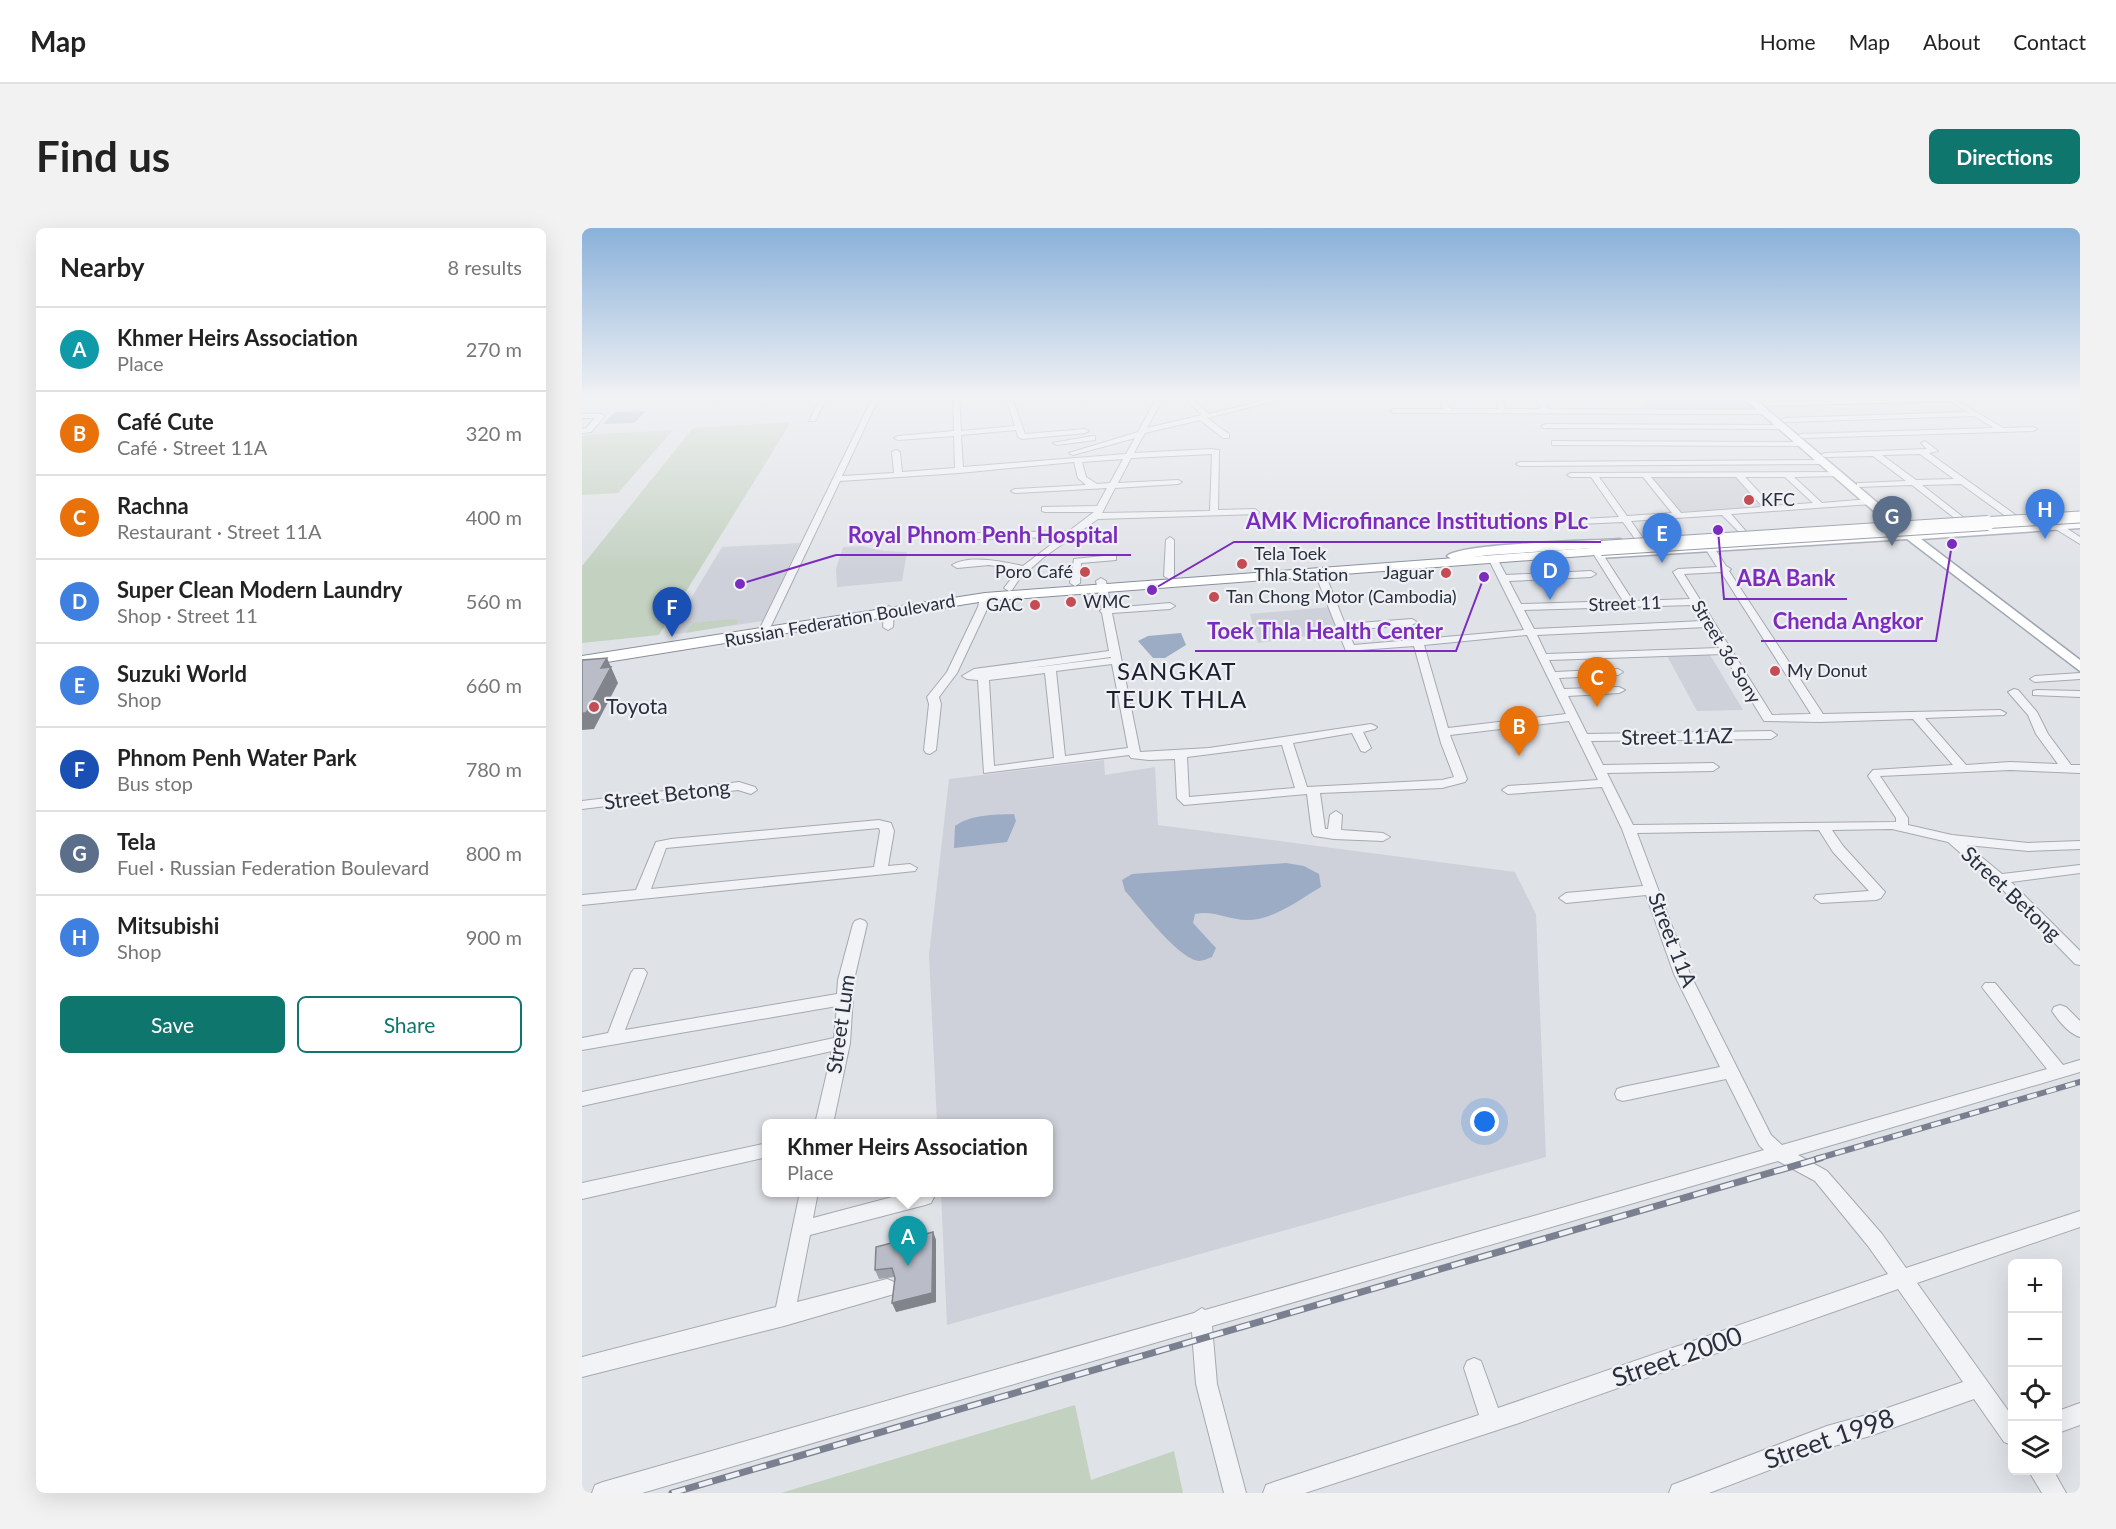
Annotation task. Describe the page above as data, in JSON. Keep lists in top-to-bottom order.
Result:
{
  "streets": {
    "highway": ["Russian Federation Boulevard"],
    "street": [
      "Street 11",
      "Street 36 Sony",
      "Street 11AZ",
      "Street Betong",
      "Street 11A",
      "Street Lum",
      "Street 2000",
      "Street 1998"
    ]
  },
  "crossings": [
    ["Street 11", "Street 36 Sony"],
    ["Street 11", "Street 11A"],
    ["Russian Federation Boulevard", "Street 11A"],
    ["Street 11AZ", "Street 11A"],
    ["Street Betong", "Street 11A"],
    ["Street 11A", "Street 2000"],
    ["Street 11A", "Street 1998"]
  ],
  "districts": ["SANGKAT TEUK THLA"],
  "places": [
    "KFC",
    "ABA Bank",
    "Chenda Angkor",
    "Tela Toek Thla Station",
    "Poro Café",
    "Jaguar",
    "Toek Thla Health Center",
    "Royal Phnom Penh Hospital",
    "AMK Microfinance Institutions PLc",
    "Tan Chong Motor (Cambodia)",
    "WMC",
    "GAC",
    "My Donut",
    "Toyota"
  ],
  "page": {
    "header": "Map",
    "nav": [
      "Home",
      "Map",
      "About",
      "Contact"
    ],
    "buttons": [
      "Directions",
      ["Save", "Share"]
    ],
    "title": "Find us",
    "heading": ["Nearby", "8 results"],
    "list": [
      {
        "mark": "A",
        "name": "Khmer Heirs Association",
        "note": "Place",
        "value": "270 m"
      },
      {
        "mark": "B",
        "name": "Café Cute",
        "note": "Café · Street 11A",
        "value": "320 m"
      },
      {
        "mark": "C",
        "name": "Rachna",
        "note": "Restaurant · Street 11A",
        "value": "400 m"
      },
      {
        "mark": "D",
        "name": "Super Clean Modern Laundry",
        "note": "Shop · Street 11",
        "value": "560 m"
      },
      {
        "mark": "E",
        "name": "Suzuki World",
        "note": "Shop",
        "value": "660 m"
      },
      {
        "mark": "F",
        "name": "Phnom Penh Water Park",
        "note": "Bus stop",
        "value": "780 m"
      },
      {
        "mark": "G",
        "name": "Tela",
        "note": "Fuel · Russian Federation Boulevard",
        "value": "800 m"
      },
      {
        "mark": "H",
        "name": "Mitsubishi",
        "note": "Shop",
        "value": "900 m"
      }
    ],
    "pins": [
      "H",
      "G",
      "E",
      "D",
      "F",
      "C",
      "B",
      "A"
    ],
    "popup": ["Khmer Heirs Association", "Place"],
    "map_buttons": ["+", "−"]
  }
}
